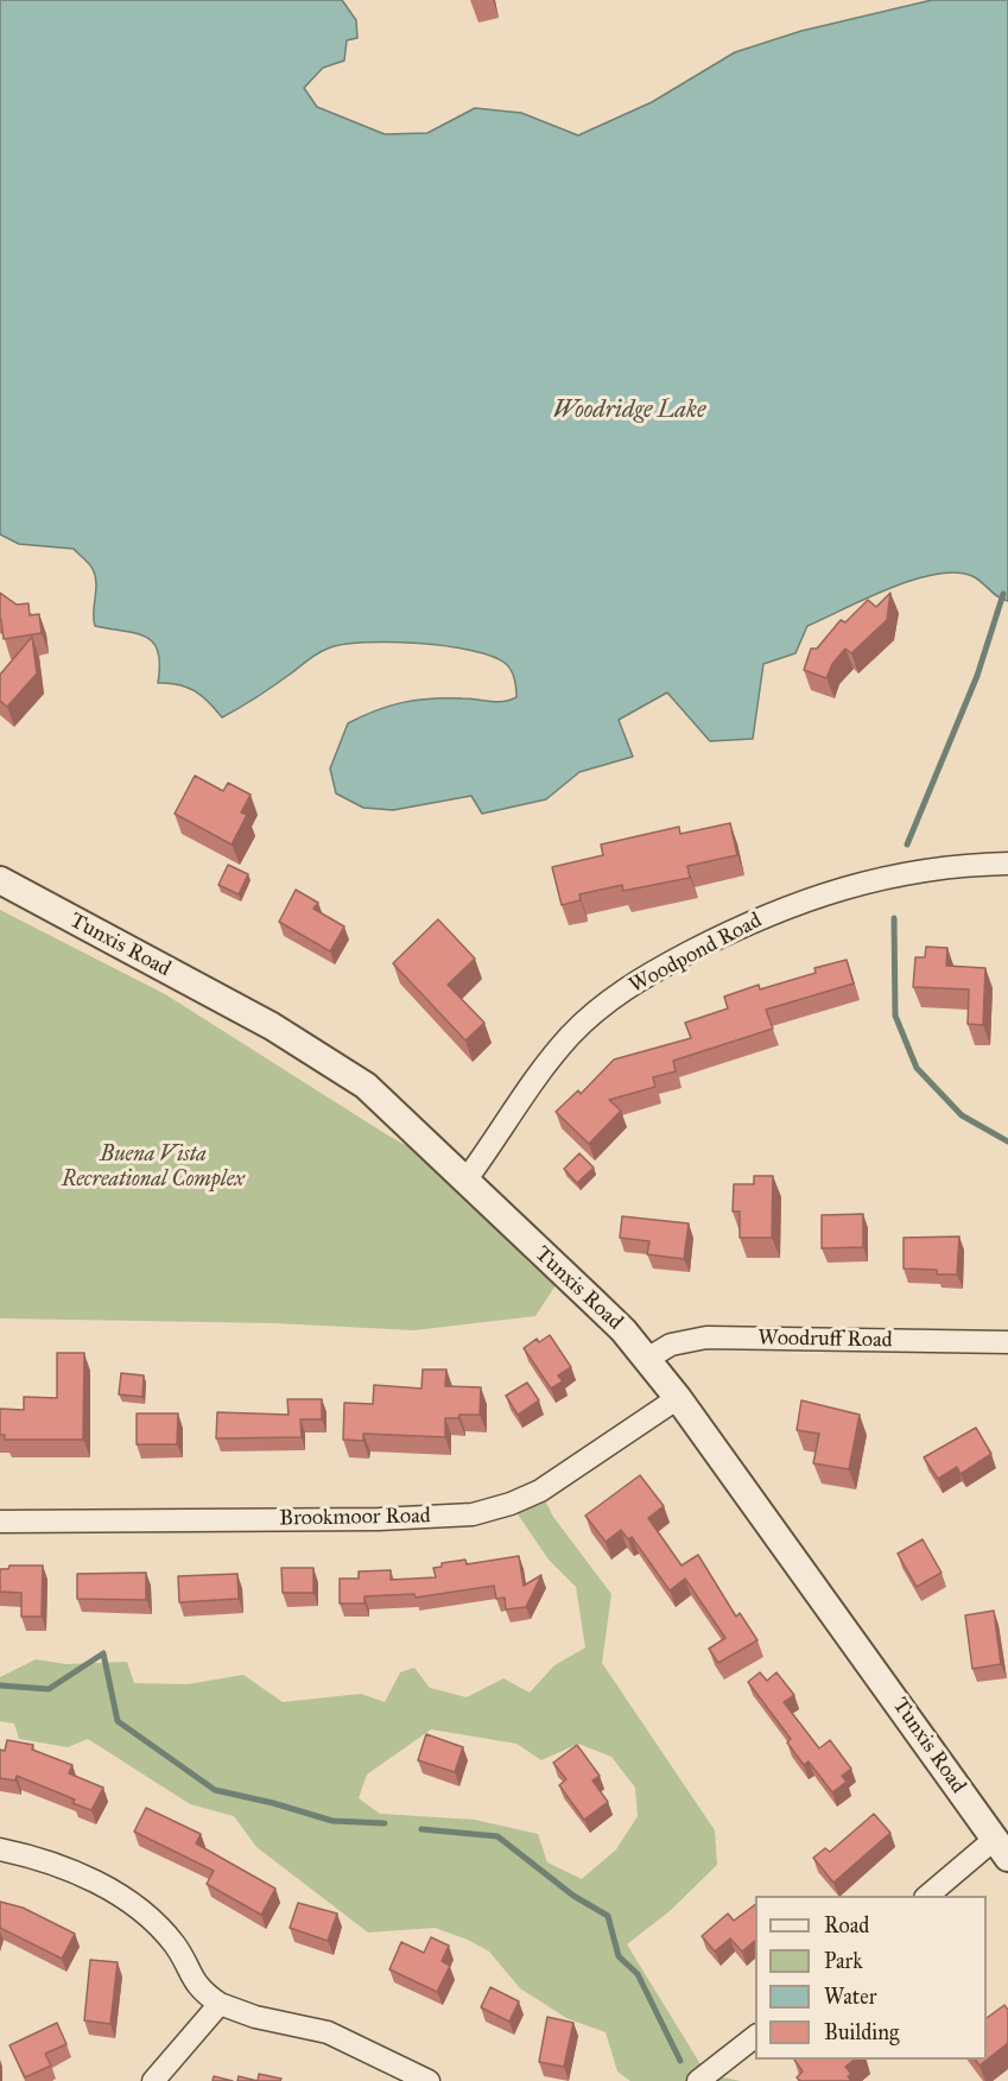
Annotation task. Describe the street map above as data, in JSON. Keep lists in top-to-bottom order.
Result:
{
  "streets": {
    "street": [
      "Tunxis Road",
      "Woodpond Road",
      "Woodruff Road",
      "Brookmoor Road"
    ]
  },
  "crossings": [
    ["Tunxis Road", "Woodpond Road"],
    ["Tunxis Road", "Woodruff Road"],
    ["Tunxis Road", "Brookmoor Road"]
  ],
  "water": ["Woodridge Lake"],
  "parks": ["Buena Vista Recreational Complex"],
  "legend": [
    "Road",
    "Park",
    "Water",
    "Building"
  ]
}
